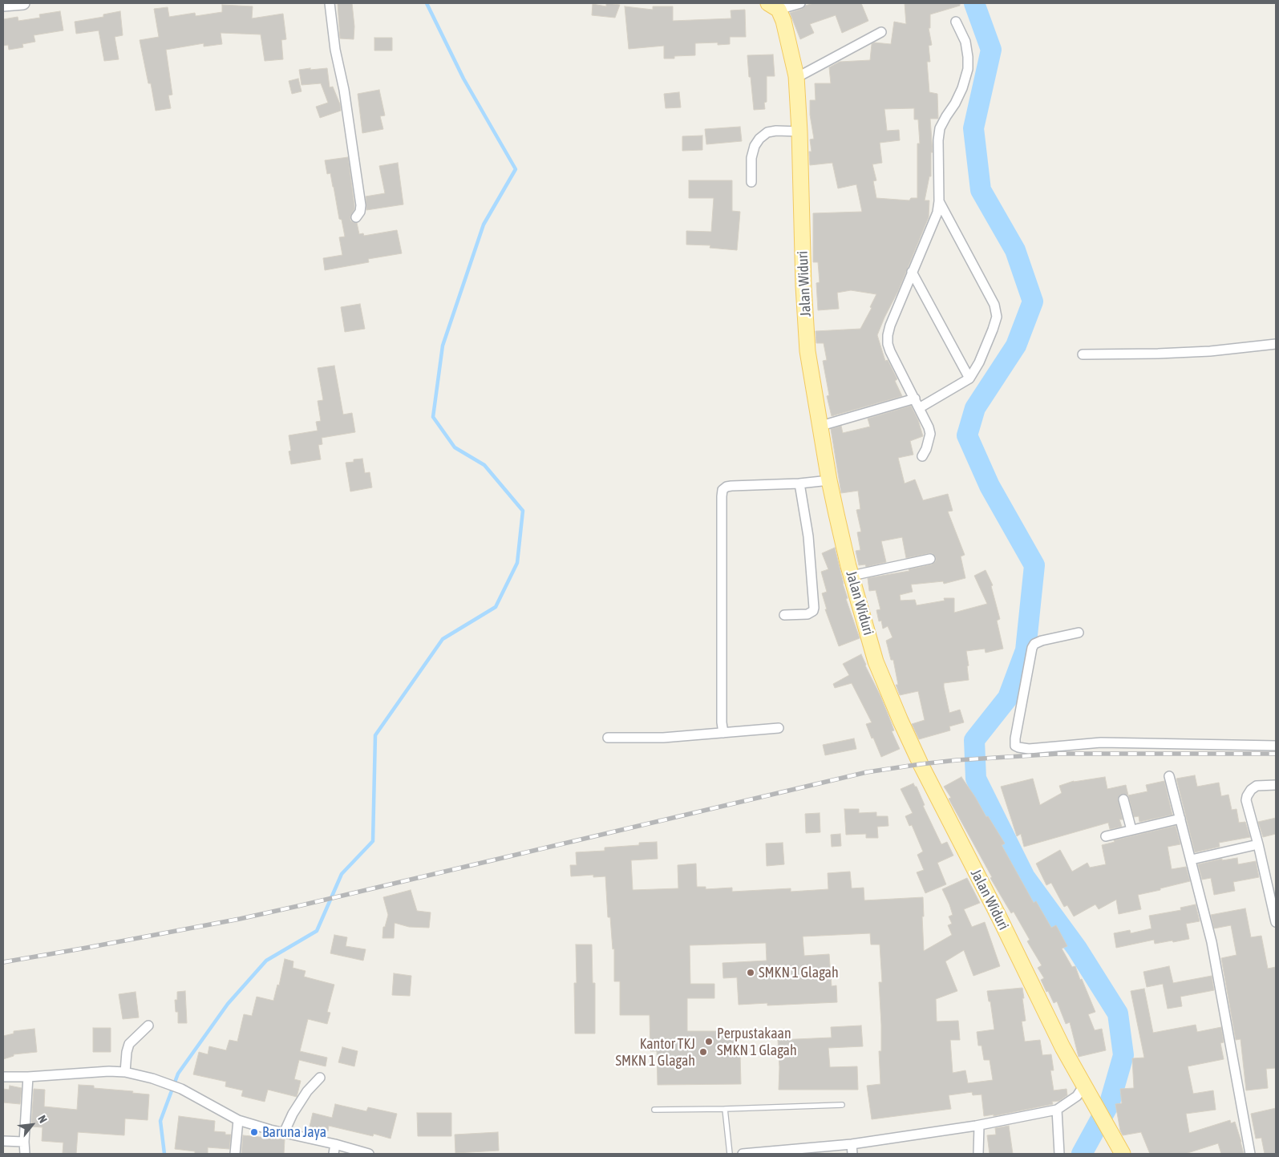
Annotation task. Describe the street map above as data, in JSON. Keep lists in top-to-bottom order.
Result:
{
  "streets": {
    "main road": ["Jalan Widuri"]
  },
  "places": [
    "SMKN 1 Glagah",
    "Perpustakaan SMKN 1 Glagah",
    "Kantor TKJ SMKN 1 Glagah",
    "Baruna Jaya"
  ],
  "north": "top right"
}
